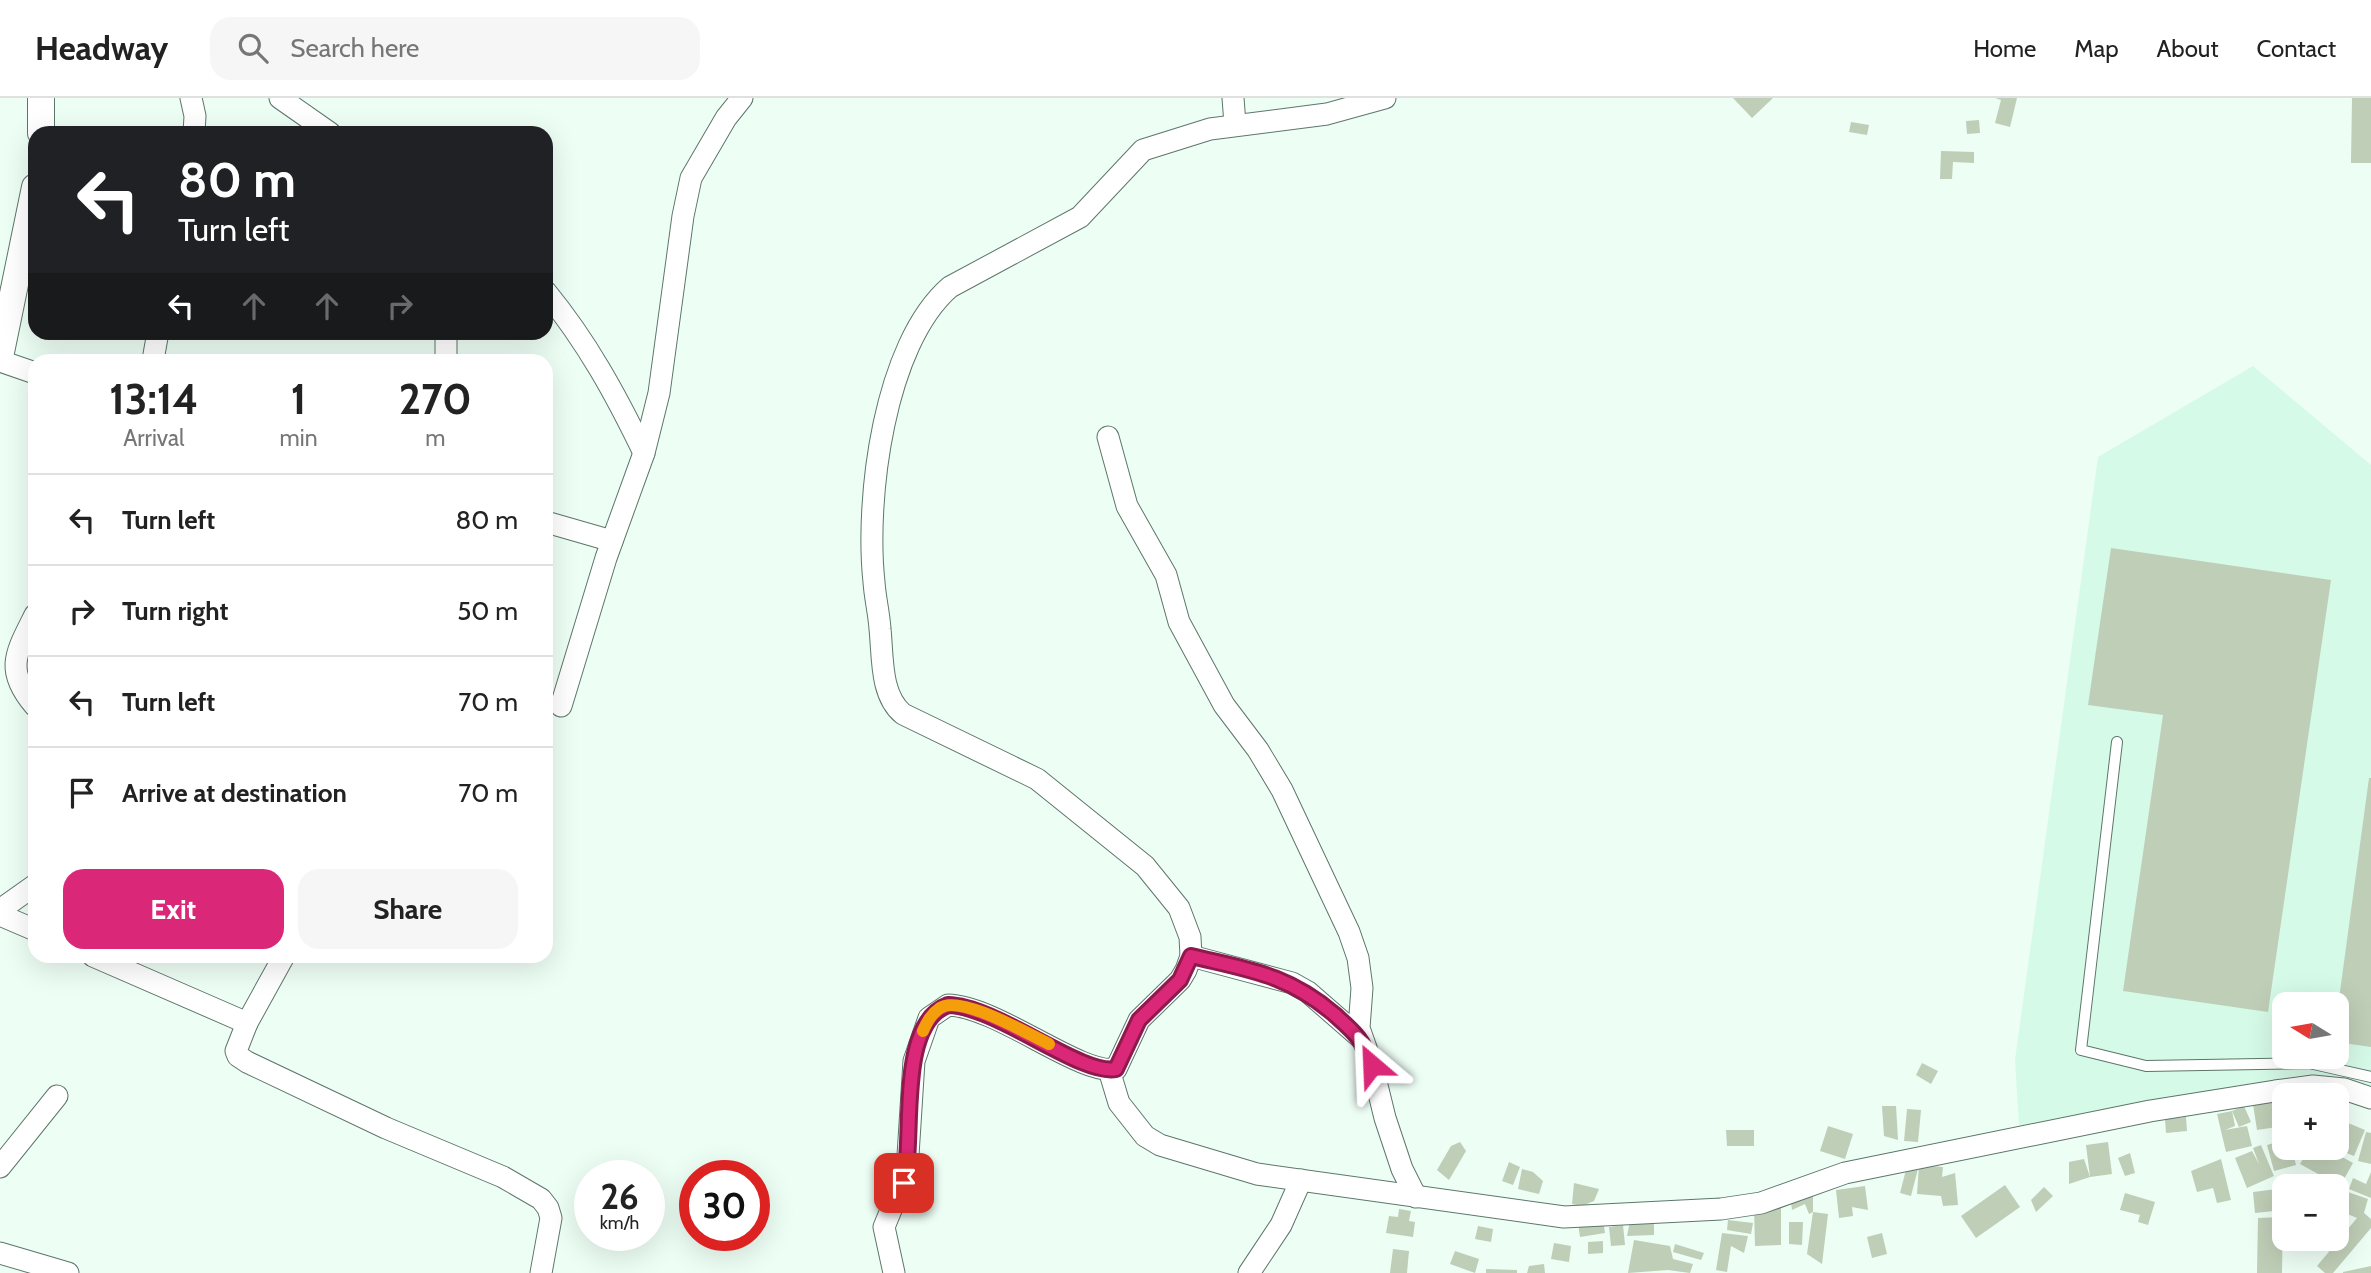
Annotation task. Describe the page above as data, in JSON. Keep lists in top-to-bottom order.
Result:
{
  "north": "left",
  "page": {
    "header": "Headway",
    "search": "Search here",
    "nav": [
      "Home",
      "Map",
      "About",
      "Contact"
    ],
    "turn": ["80 m", "Turn left"],
    "eta": [
      "13:14",
      "Arrival",
      "1",
      "min",
      "270",
      "m"
    ],
    "list": [
      {
        "name": "Turn left",
        "value": "80 m"
      },
      {
        "name": "Turn right",
        "value": "50 m"
      },
      {
        "name": "Turn left",
        "value": "70 m"
      },
      {
        "name": "Arrive at destination",
        "value": "70 m"
      }
    ],
    "buttons": ["Exit", "Share"],
    "map_buttons": ["+", "−"],
    "speed": "26 km/h",
    "limit": "30"
  }
}
